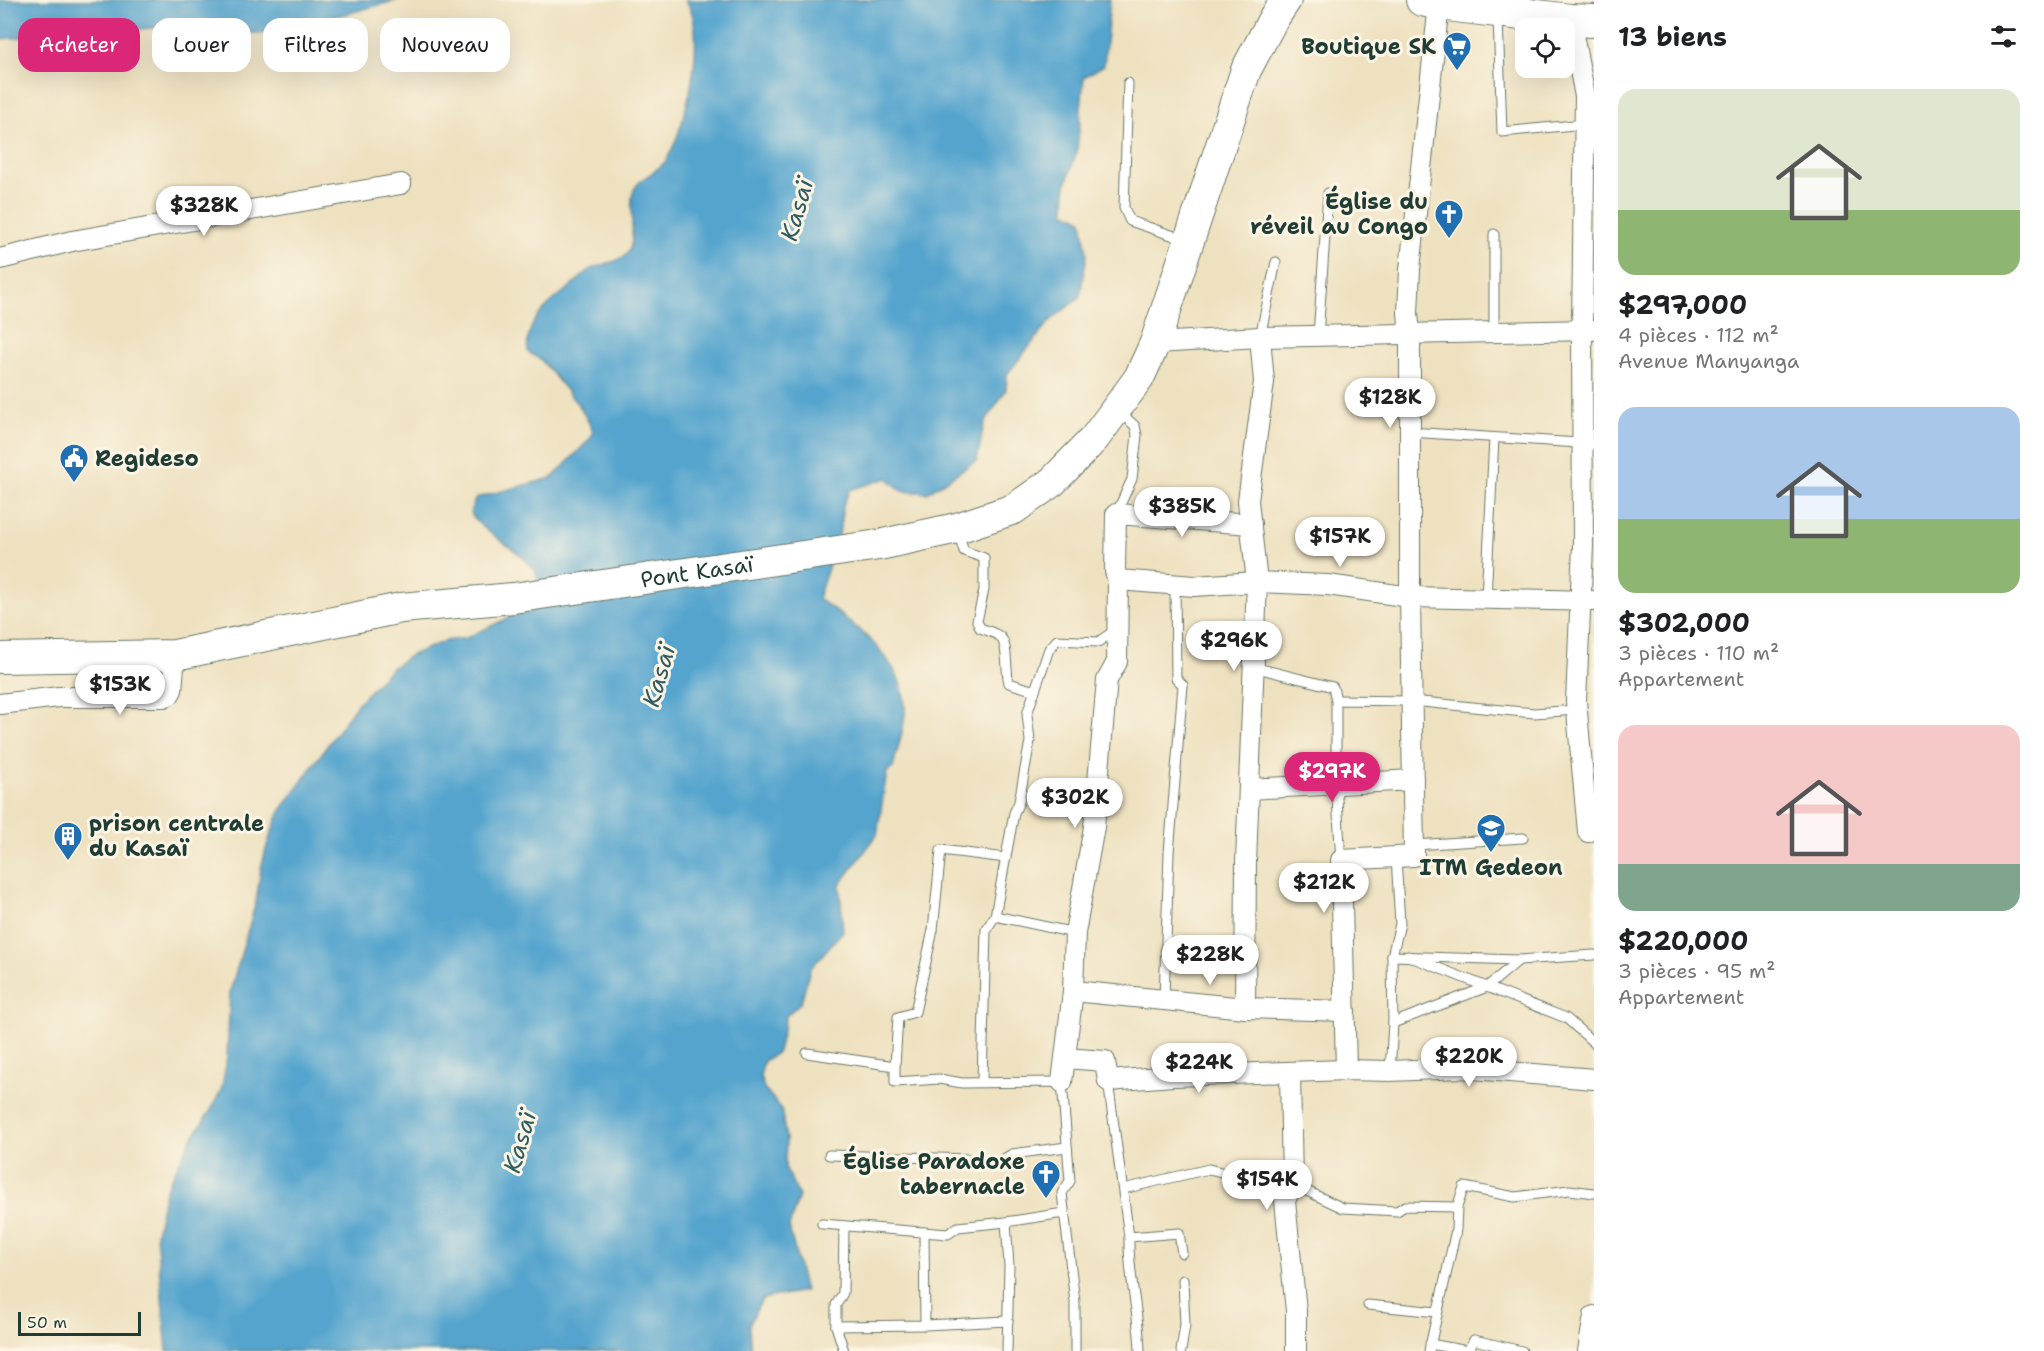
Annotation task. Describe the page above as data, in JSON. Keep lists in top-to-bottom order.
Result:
{
  "streets": {
    "main road": ["Pont Kasaï"]
  },
  "water": ["Kasaï"],
  "places": {
    "supermarket": ["Boutique SK"],
    "church": ["Église du réveil au Congo", "Église Paradoxe tabernacle"],
    "public building": ["Regideso"],
    "school or university": ["ITM Gedeon"],
    "building": ["prison centrale du Kasaï"]
  },
  "scale_bar": "50 m",
  "page": {
    "heading": "13 biens",
    "chip": [
      "Acheter",
      "Louer",
      "Filtres",
      "Nouveau"
    ],
    "list": [
      {
        "name": "$297,000",
        "note": "4 pièces · 112 m² · Avenue Manyanga"
      },
      {
        "name": "$302,000",
        "note": "3 pièces · 110 m² · Appartement"
      },
      {
        "name": "$220,000",
        "note": "3 pièces · 95 m² · Appartement"
      }
    ],
    "price": [
      "$328K",
      "$128K",
      "$385K",
      "$157K",
      "$296K",
      "$153K",
      "$297K",
      "$302K",
      "$212K",
      "$228K",
      "$220K",
      "$224K",
      "$154K"
    ],
    "scale": "50 m"
  }
}
